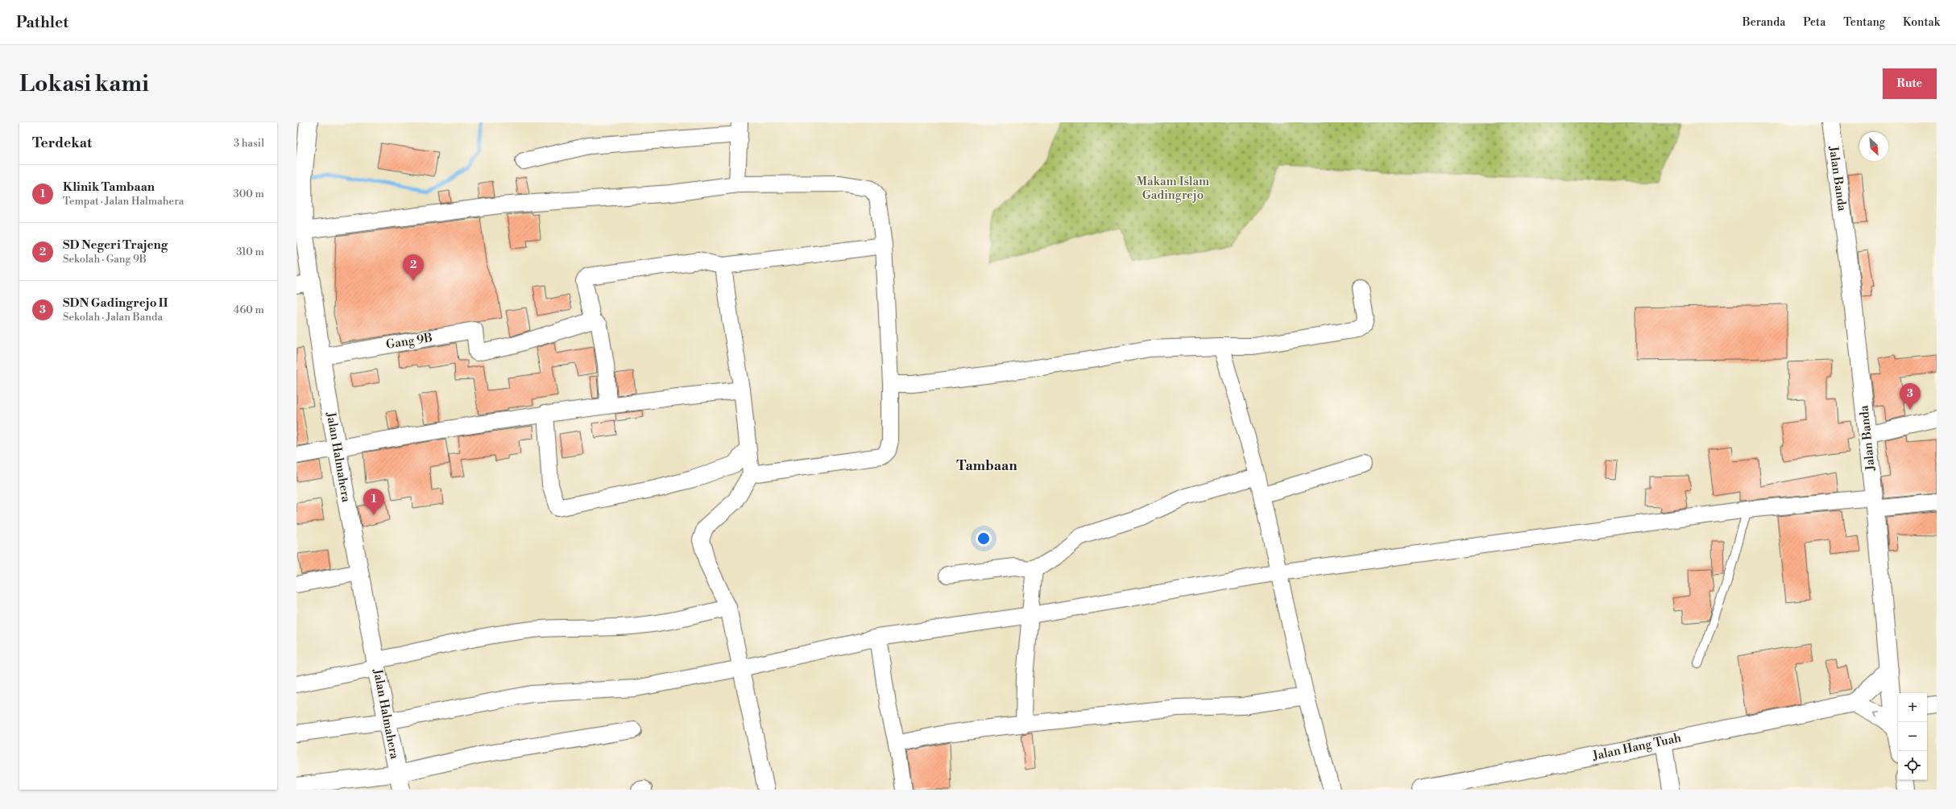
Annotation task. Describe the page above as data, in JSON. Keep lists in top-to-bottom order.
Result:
{
  "streets": {
    "street": [
      "Jalan Banda",
      "Gang 9B",
      "Jalan Halmahera",
      "Jalan Hang Tuah"
    ]
  },
  "crossings": [
    ["Gang 9B", "Jalan Halmahera"]
  ],
  "districts": ["Tambaan"],
  "parks": ["Makam Islam Gadingrejo"],
  "north": "bottom right",
  "page": {
    "header": "Pathlet",
    "nav": [
      "Beranda",
      "Peta",
      "Tentang",
      "Kontak"
    ],
    "buttons": "Rute",
    "title": "Lokasi kami",
    "heading": ["Terdekat", "3 hasil"],
    "list": [
      {
        "mark": "1",
        "name": "Klinik Tambaan",
        "note": "Tempat · Jalan Halmahera",
        "value": "300 m"
      },
      {
        "mark": "2",
        "name": "SD Negeri Trajeng",
        "note": "Sekolah · Gang 9B",
        "value": "310 m"
      },
      {
        "mark": "3",
        "name": "SDN Gadingrejo II",
        "note": "Sekolah · Jalan Banda",
        "value": "460 m"
      }
    ],
    "pins": ["2", "3", "1"],
    "map_buttons": ["+", "−"]
  }
}
